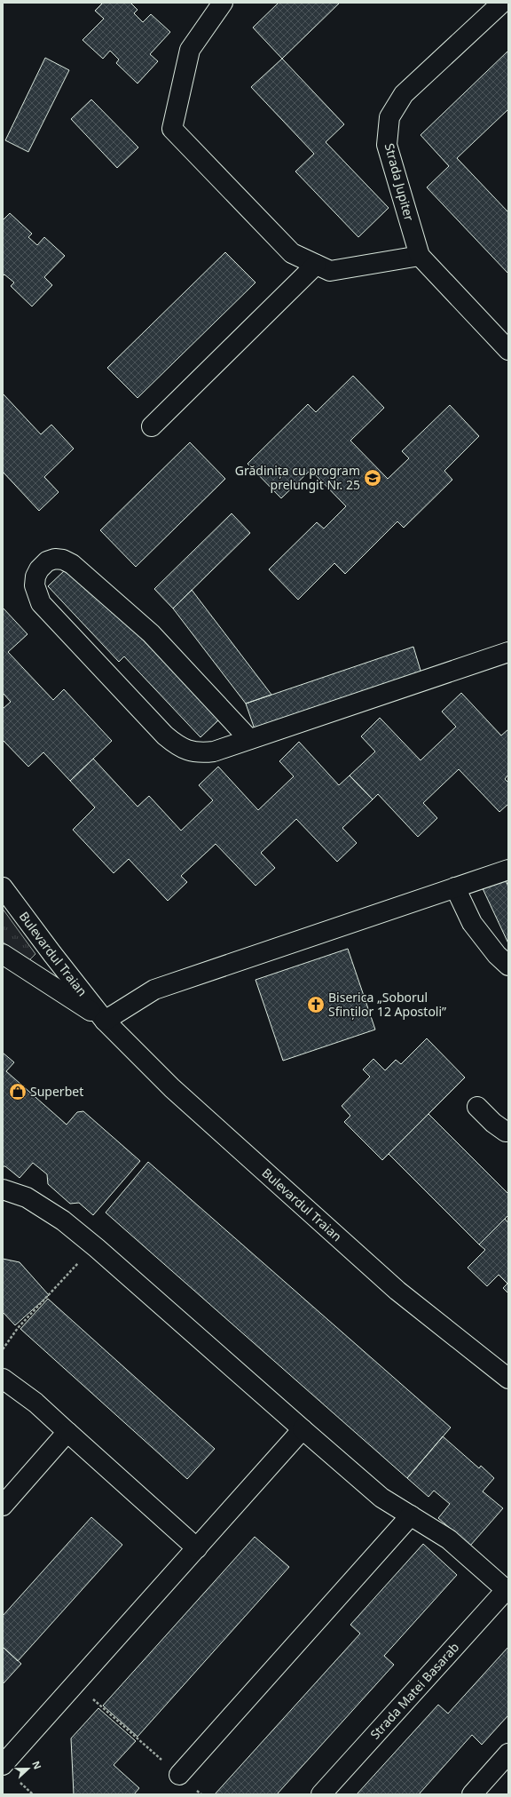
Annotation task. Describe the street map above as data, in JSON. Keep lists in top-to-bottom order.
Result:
{
  "streets": {
    "street": ["Strada Jupiter", "Bulevardul Traian", "Strada Matei Basarab"]
  },
  "places": {
    "school or university": ["Grădinița cu program prelungit Nr. 25"],
    "church": ["Biserica „Soborul Sfinților 12 Apostoli”"],
    "shop": ["Superbet"]
  },
  "north": "right"
}
